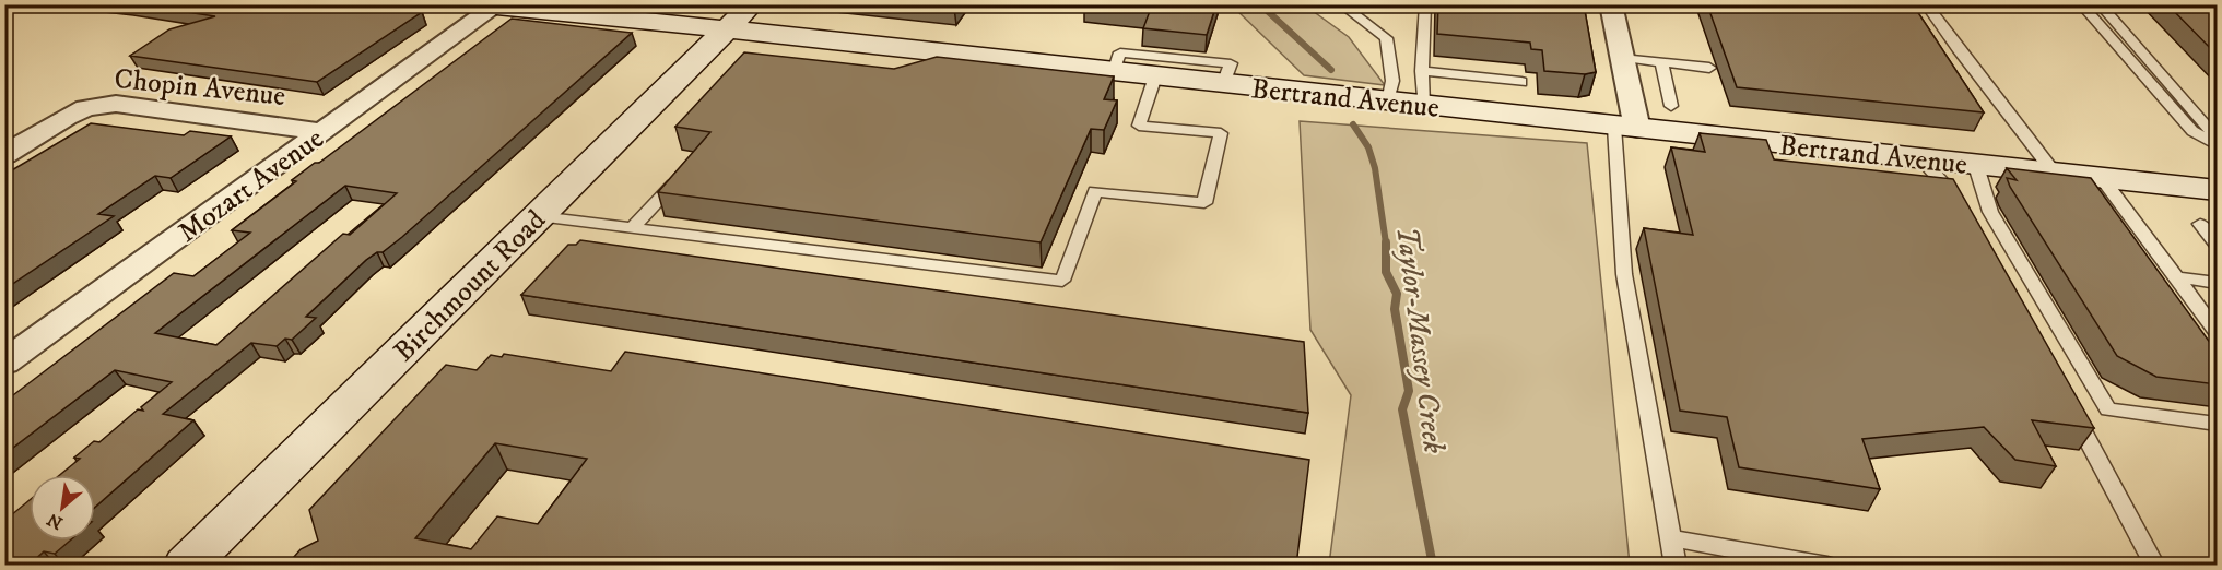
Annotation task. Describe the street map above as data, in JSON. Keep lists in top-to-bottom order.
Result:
{
  "streets": {
    "street": [
      "Chopin Avenue",
      "Bertrand Avenue",
      "Mozart Avenue",
      "Birchmount Road"
    ]
  },
  "crossings": [
    ["Chopin Avenue", "Mozart Avenue"],
    ["Bertrand Avenue", "Mozart Avenue"],
    ["Bertrand Avenue", "Birchmount Road"]
  ],
  "water": ["Taylor-Massey Creek"],
  "north": "bottom left"
}
